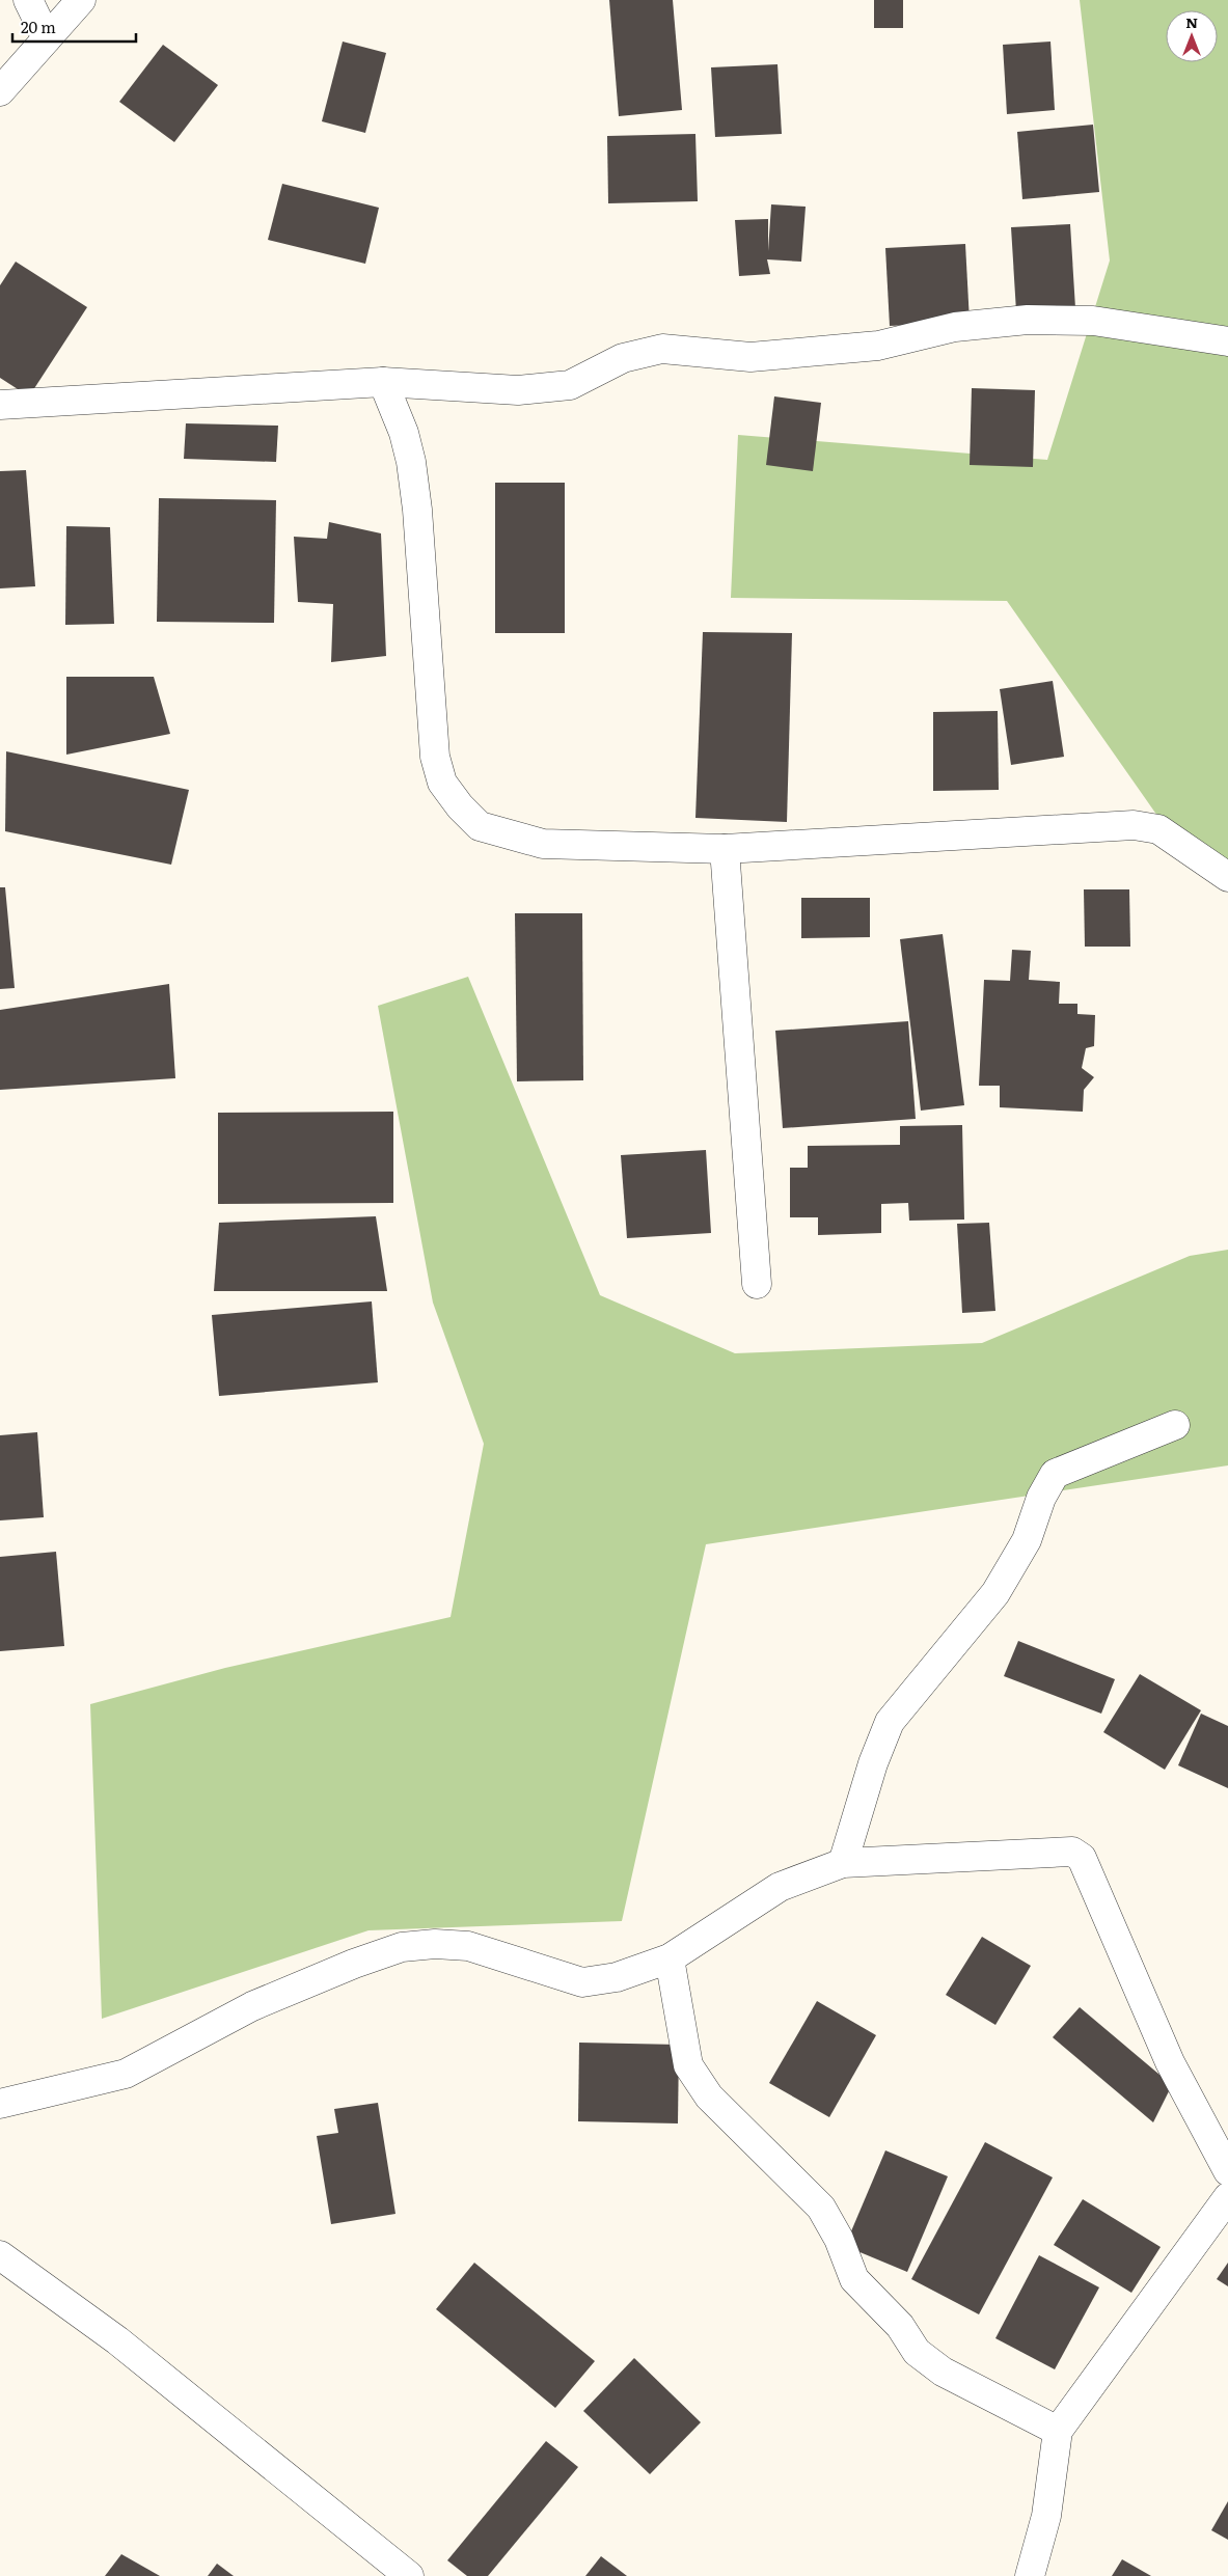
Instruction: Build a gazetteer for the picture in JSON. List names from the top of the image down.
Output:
{
  "scale_bar": "20 m",
  "north": "top"
}
